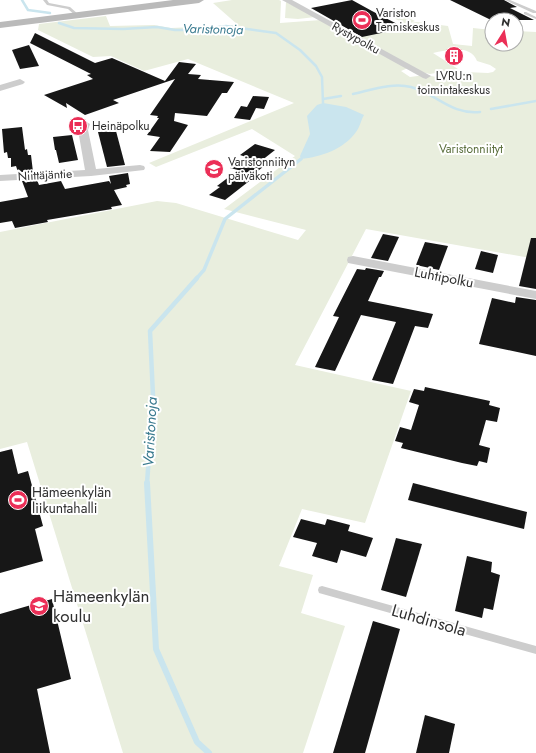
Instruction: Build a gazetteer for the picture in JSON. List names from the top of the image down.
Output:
{
  "streets": {
    "street": ["Rystypolku", "Niittäjäntie", "Luhtipolku"],
    "lane": ["Luhdinsola"]
  },
  "water": ["Varistonoja"],
  "parks": ["Varistonniityt"],
  "places": {
    "sports": ["Variston Tenniskeskus", "Hämeenkylän liikuntahalli"],
    "building": ["LVRU:n toimintakeskus"],
    "bus stop": ["Heinäpolku"],
    "school or university": ["Varistonniityn päiväkoti", "Hämeenkylän koulu"]
  },
  "north": "top"
}
